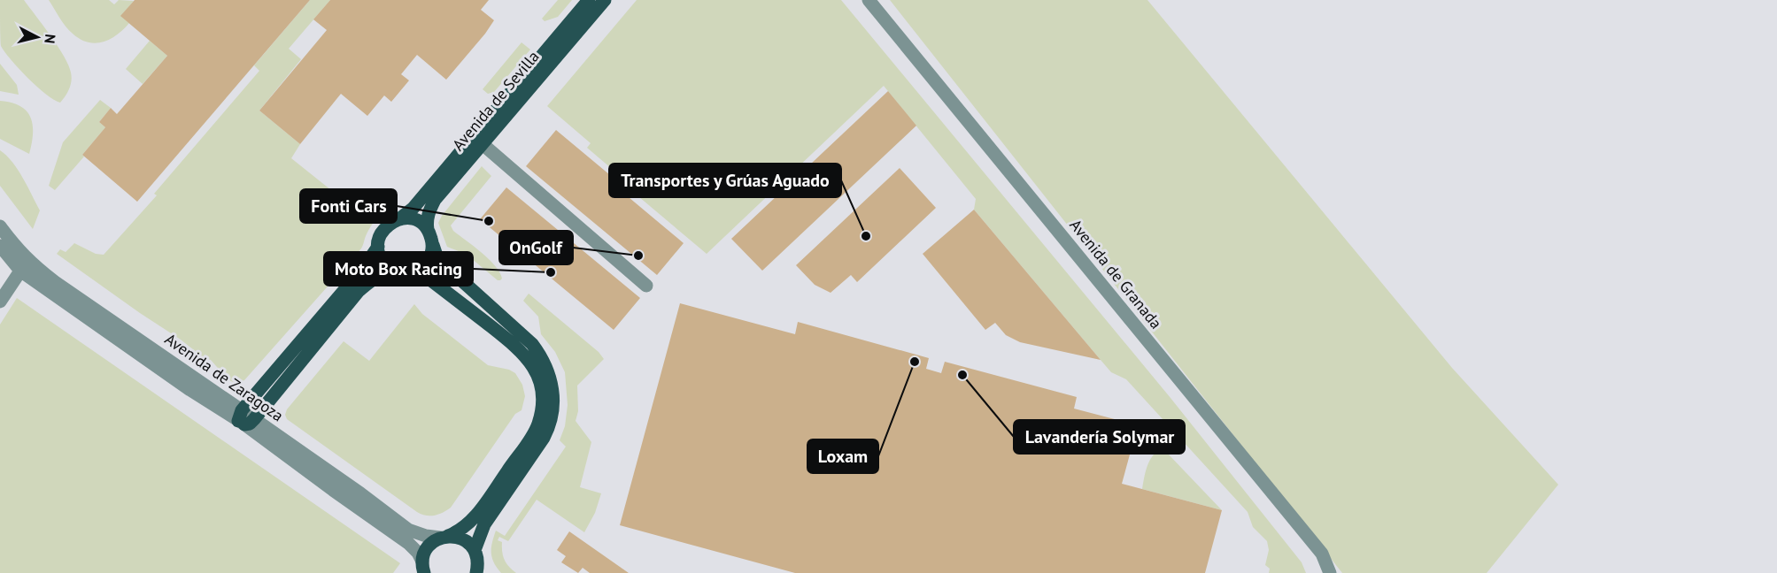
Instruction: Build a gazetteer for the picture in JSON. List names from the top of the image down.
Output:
{
  "streets": {
    "main road": ["Avenida de Sevilla"],
    "street": ["Avenida de Granada", "Avenida de Zaragoza"]
  },
  "places": [
    "Fonti Cars",
    "Transportes y Grúas Aguado",
    "OnGolf",
    "Moto Box Racing",
    "Loxam",
    "Lavandería Solymar"
  ],
  "north": "right"
}
